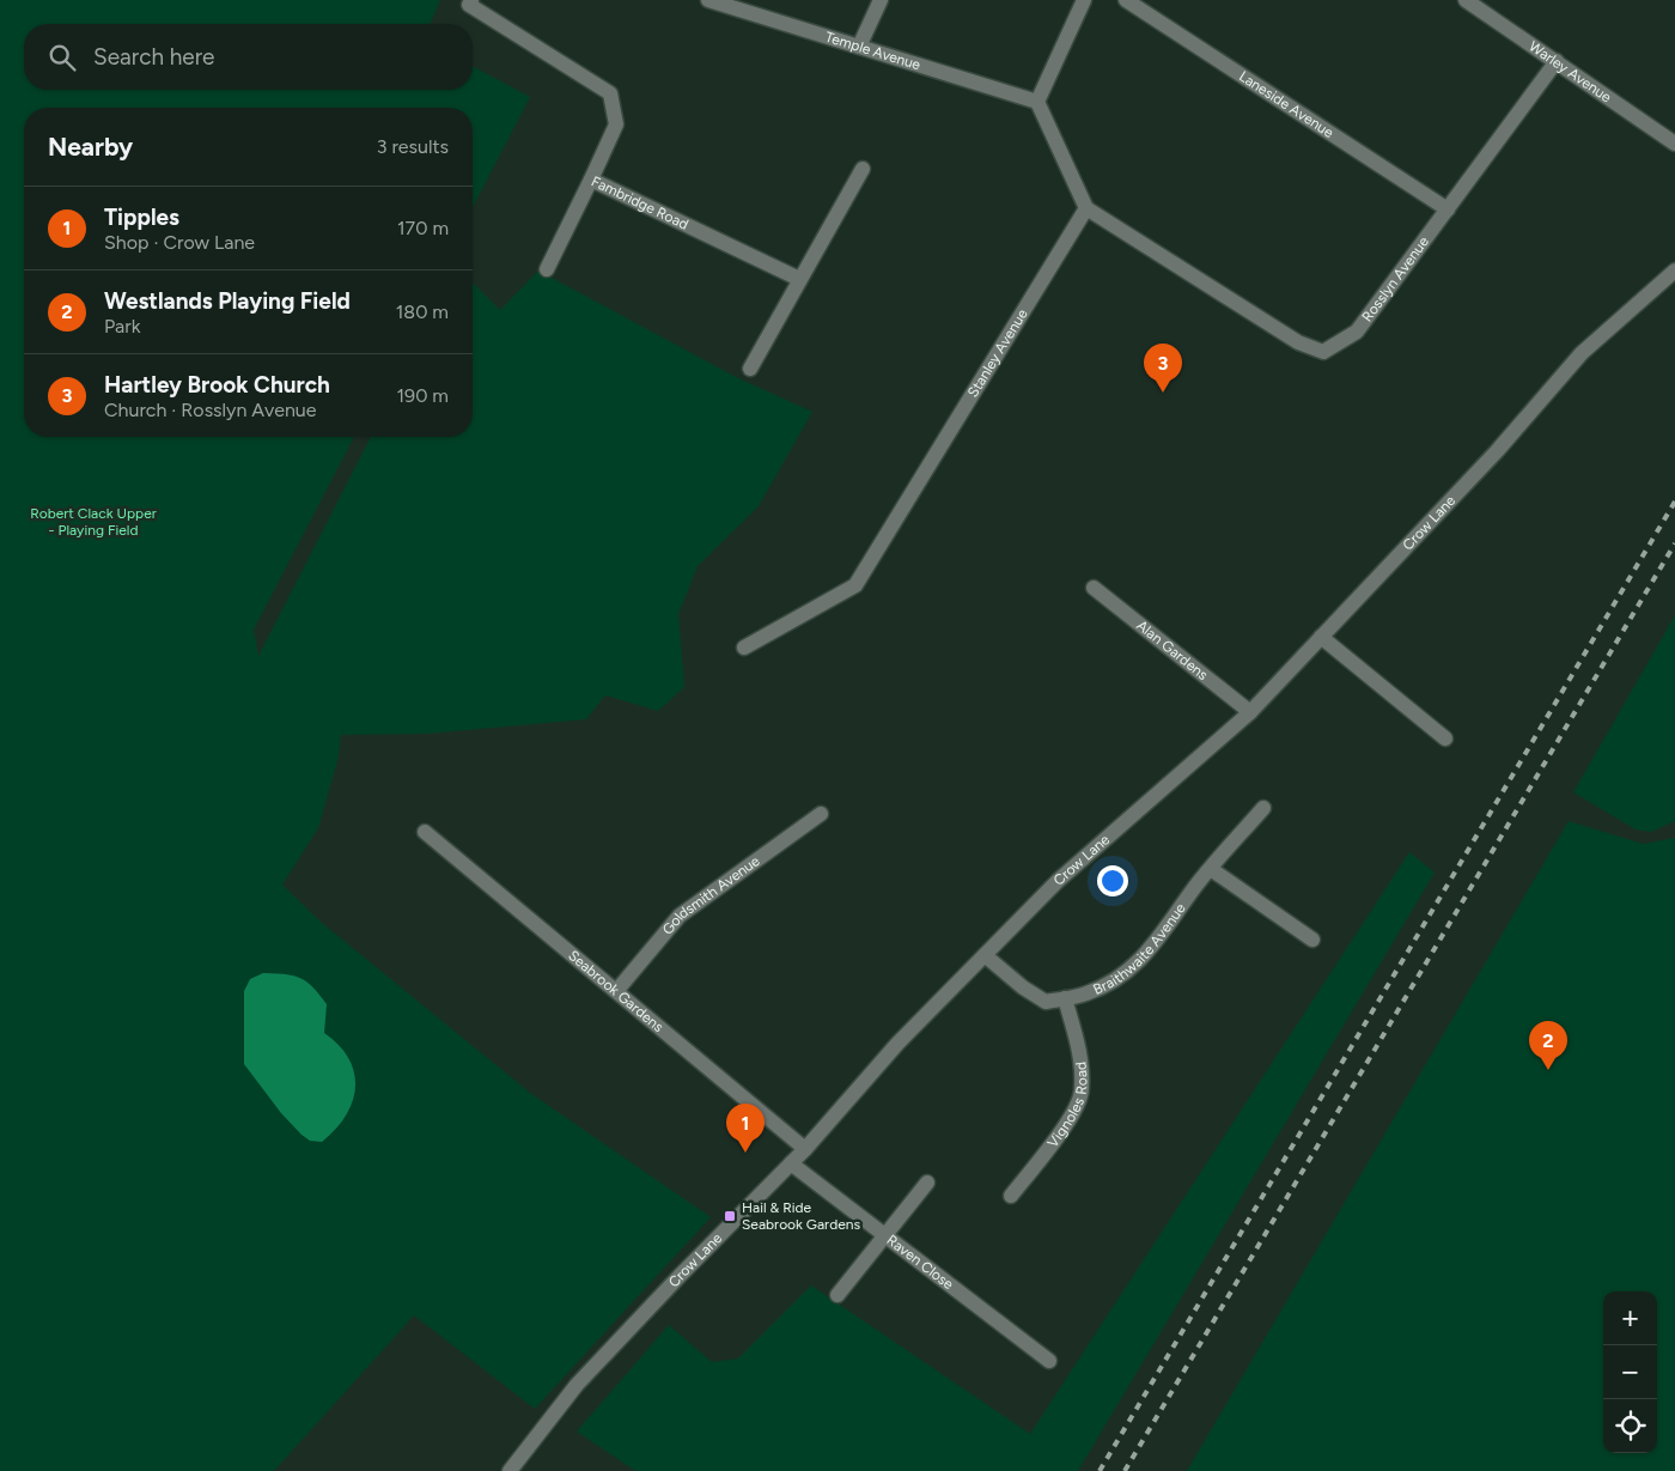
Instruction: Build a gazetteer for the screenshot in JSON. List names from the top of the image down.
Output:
{
  "streets": {
    "street": [
      "Temple Avenue",
      "Warley Avenue",
      "Laneside Avenue",
      "Fambridge Road",
      "Rosslyn Avenue",
      "Stanley Avenue",
      "Crow Lane",
      "Alan Gardens",
      "Goldsmith Avenue",
      "Braithwaite Avenue",
      "Seabrook Gardens",
      "Vignoles Road",
      "Raven Close"
    ]
  },
  "crossings": [
    ["Warley Avenue", "Rosslyn Avenue"],
    ["Laneside Avenue", "Rosslyn Avenue"],
    ["Rosslyn Avenue", "Stanley Avenue"],
    ["Crow Lane", "Alan Gardens"],
    ["Crow Lane", "Braithwaite Avenue"],
    ["Crow Lane", "Seabrook Gardens"],
    ["Crow Lane", "Raven Close"],
    ["Goldsmith Avenue", "Seabrook Gardens"],
    ["Braithwaite Avenue", "Vignoles Road"]
  ],
  "parks": ["Robert Clack Upper - Playing Field"],
  "places": {
    "transit": ["Hail & Ride Seabrook Gardens"]
  },
  "page": {
    "search": "Search here",
    "heading": ["Nearby", "3 results"],
    "list": [
      {
        "mark": "1",
        "name": "Tipples",
        "note": "Shop · Crow Lane",
        "value": "170 m"
      },
      {
        "mark": "2",
        "name": "Westlands Playing Field",
        "note": "Park",
        "value": "180 m"
      },
      {
        "mark": "3",
        "name": "Hartley Brook Church",
        "note": "Church · Rosslyn Avenue",
        "value": "190 m"
      }
    ],
    "pins": ["3", "2", "1"],
    "map_buttons": ["+", "−"]
  }
}
